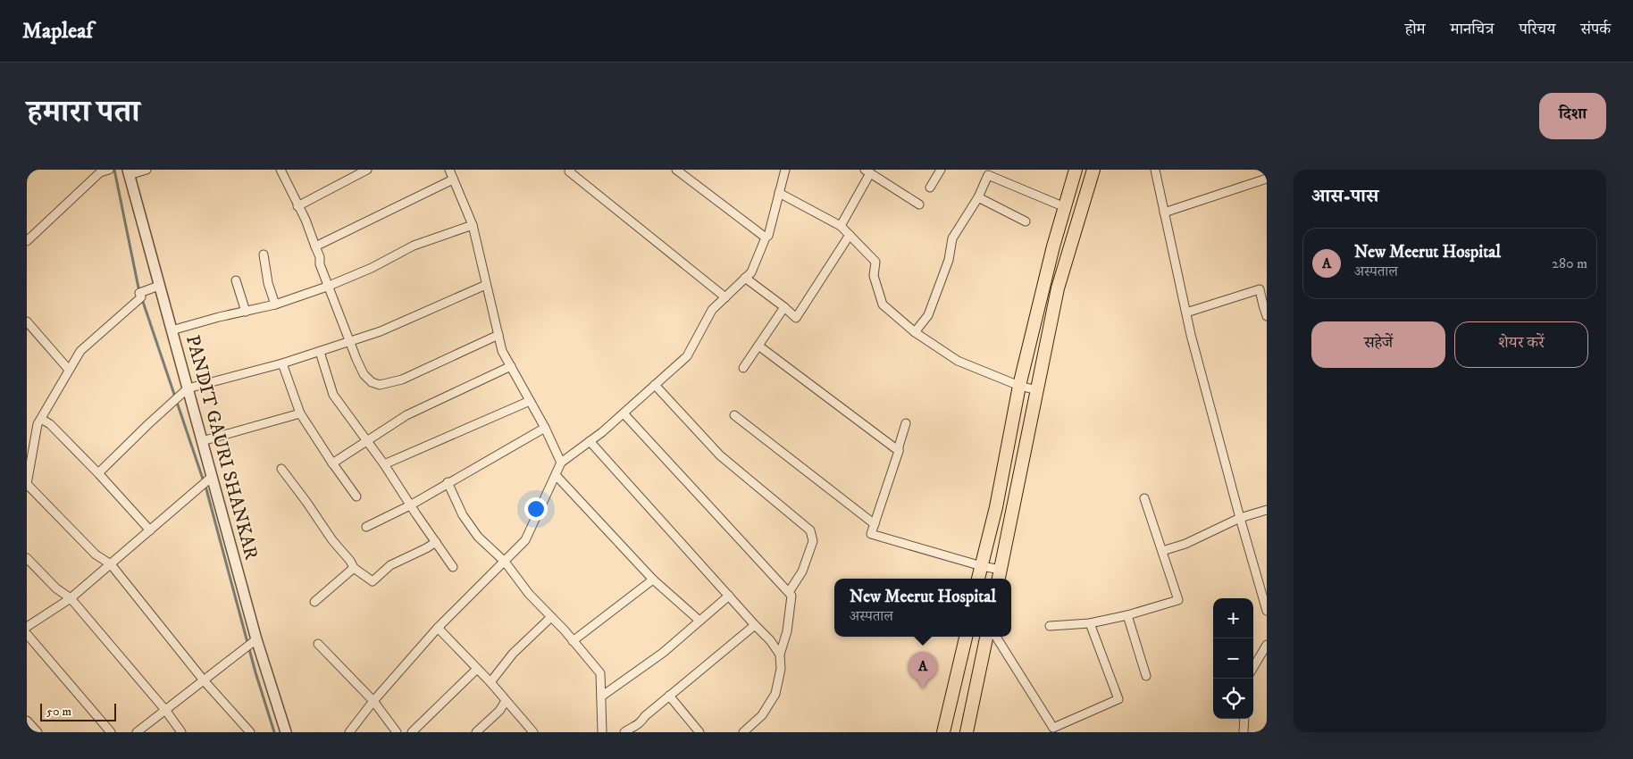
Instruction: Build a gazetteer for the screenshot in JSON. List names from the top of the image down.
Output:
{
  "streets": {
    "street": ["PANDIT GAURI SHANKAR"]
  },
  "scale_bar": "50 m",
  "page": {
    "header": "Mapleaf",
    "nav": [
      "होम",
      "मानचित्र",
      "परिचय",
      "संपर्क"
    ],
    "title": "हमारा पता",
    "buttons": [
      "दिशा",
      ["सहेजें", "शेयर करें"]
    ],
    "heading": "आस-पास",
    "list": [
      {
        "mark": "A",
        "name": "New Meerut Hospital",
        "note": "अस्पताल",
        "value": "280 m"
      }
    ],
    "popup": ["New Meerut Hospital", "अस्पताल"],
    "map_buttons": ["+", "−"],
    "pins": "A",
    "scale": "50 m"
  }
}
